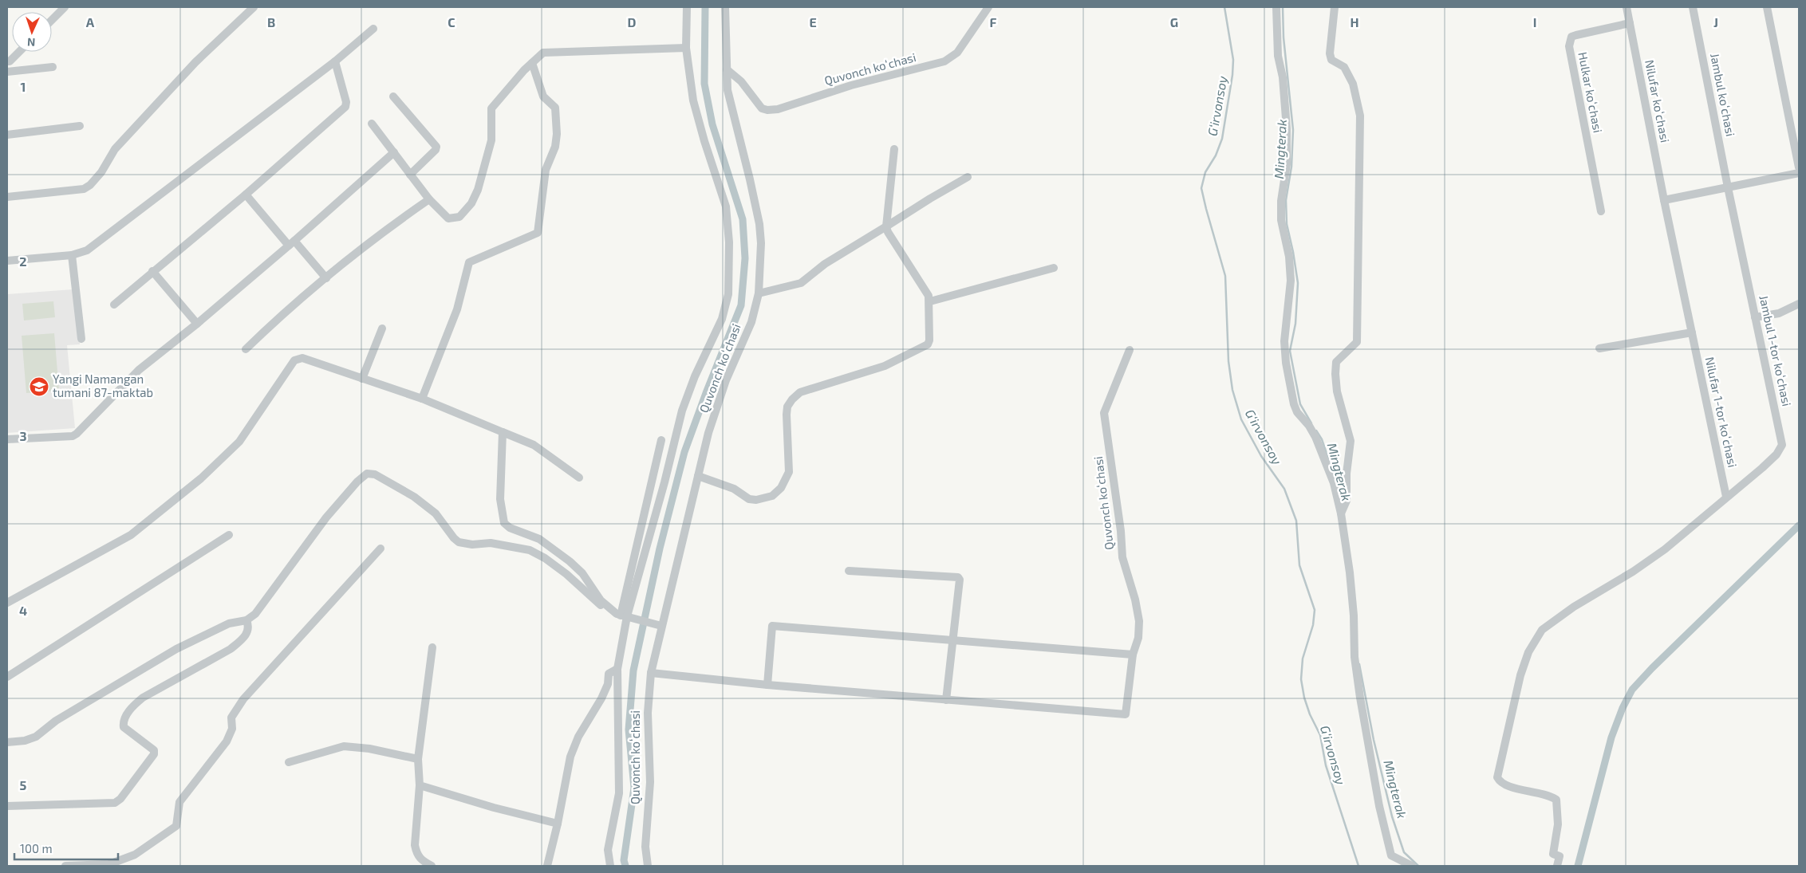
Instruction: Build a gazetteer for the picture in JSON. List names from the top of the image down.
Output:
{
  "streets": {
    "street": [
      "Quvonch koʻchasi",
      "Hulkar koʻchasi",
      "Jambul koʻchasi",
      "Nilufar koʻchasi",
      "Jambul 1-tor koʻchasi",
      "Nilufar 1-tor koʻchasi"
    ]
  },
  "crossings": [
    ["Hulkar koʻchasi", "Nilufar koʻchasi"],
    ["Jambul koʻchasi", "Jambul 1-tor koʻchasi"],
    ["Nilufar koʻchasi", "Nilufar 1-tor koʻchasi"],
    ["Jambul 1-tor koʻchasi", "Nilufar 1-tor koʻchasi"]
  ],
  "water": ["G‘irvonsoy", "Mingterak"],
  "places": {
    "school or university": ["Yangi Namangan tumani 87-maktab"]
  },
  "scale_bar": "100 m",
  "north": "bottom",
  "grid": {
    "columns": [
      "A",
      "B",
      "C",
      "D",
      "E",
      "F",
      "G",
      "H",
      "I",
      "J"
    ],
    "rows": [
      "1",
      "2",
      "3",
      "4",
      "5"
    ]
  }
}
